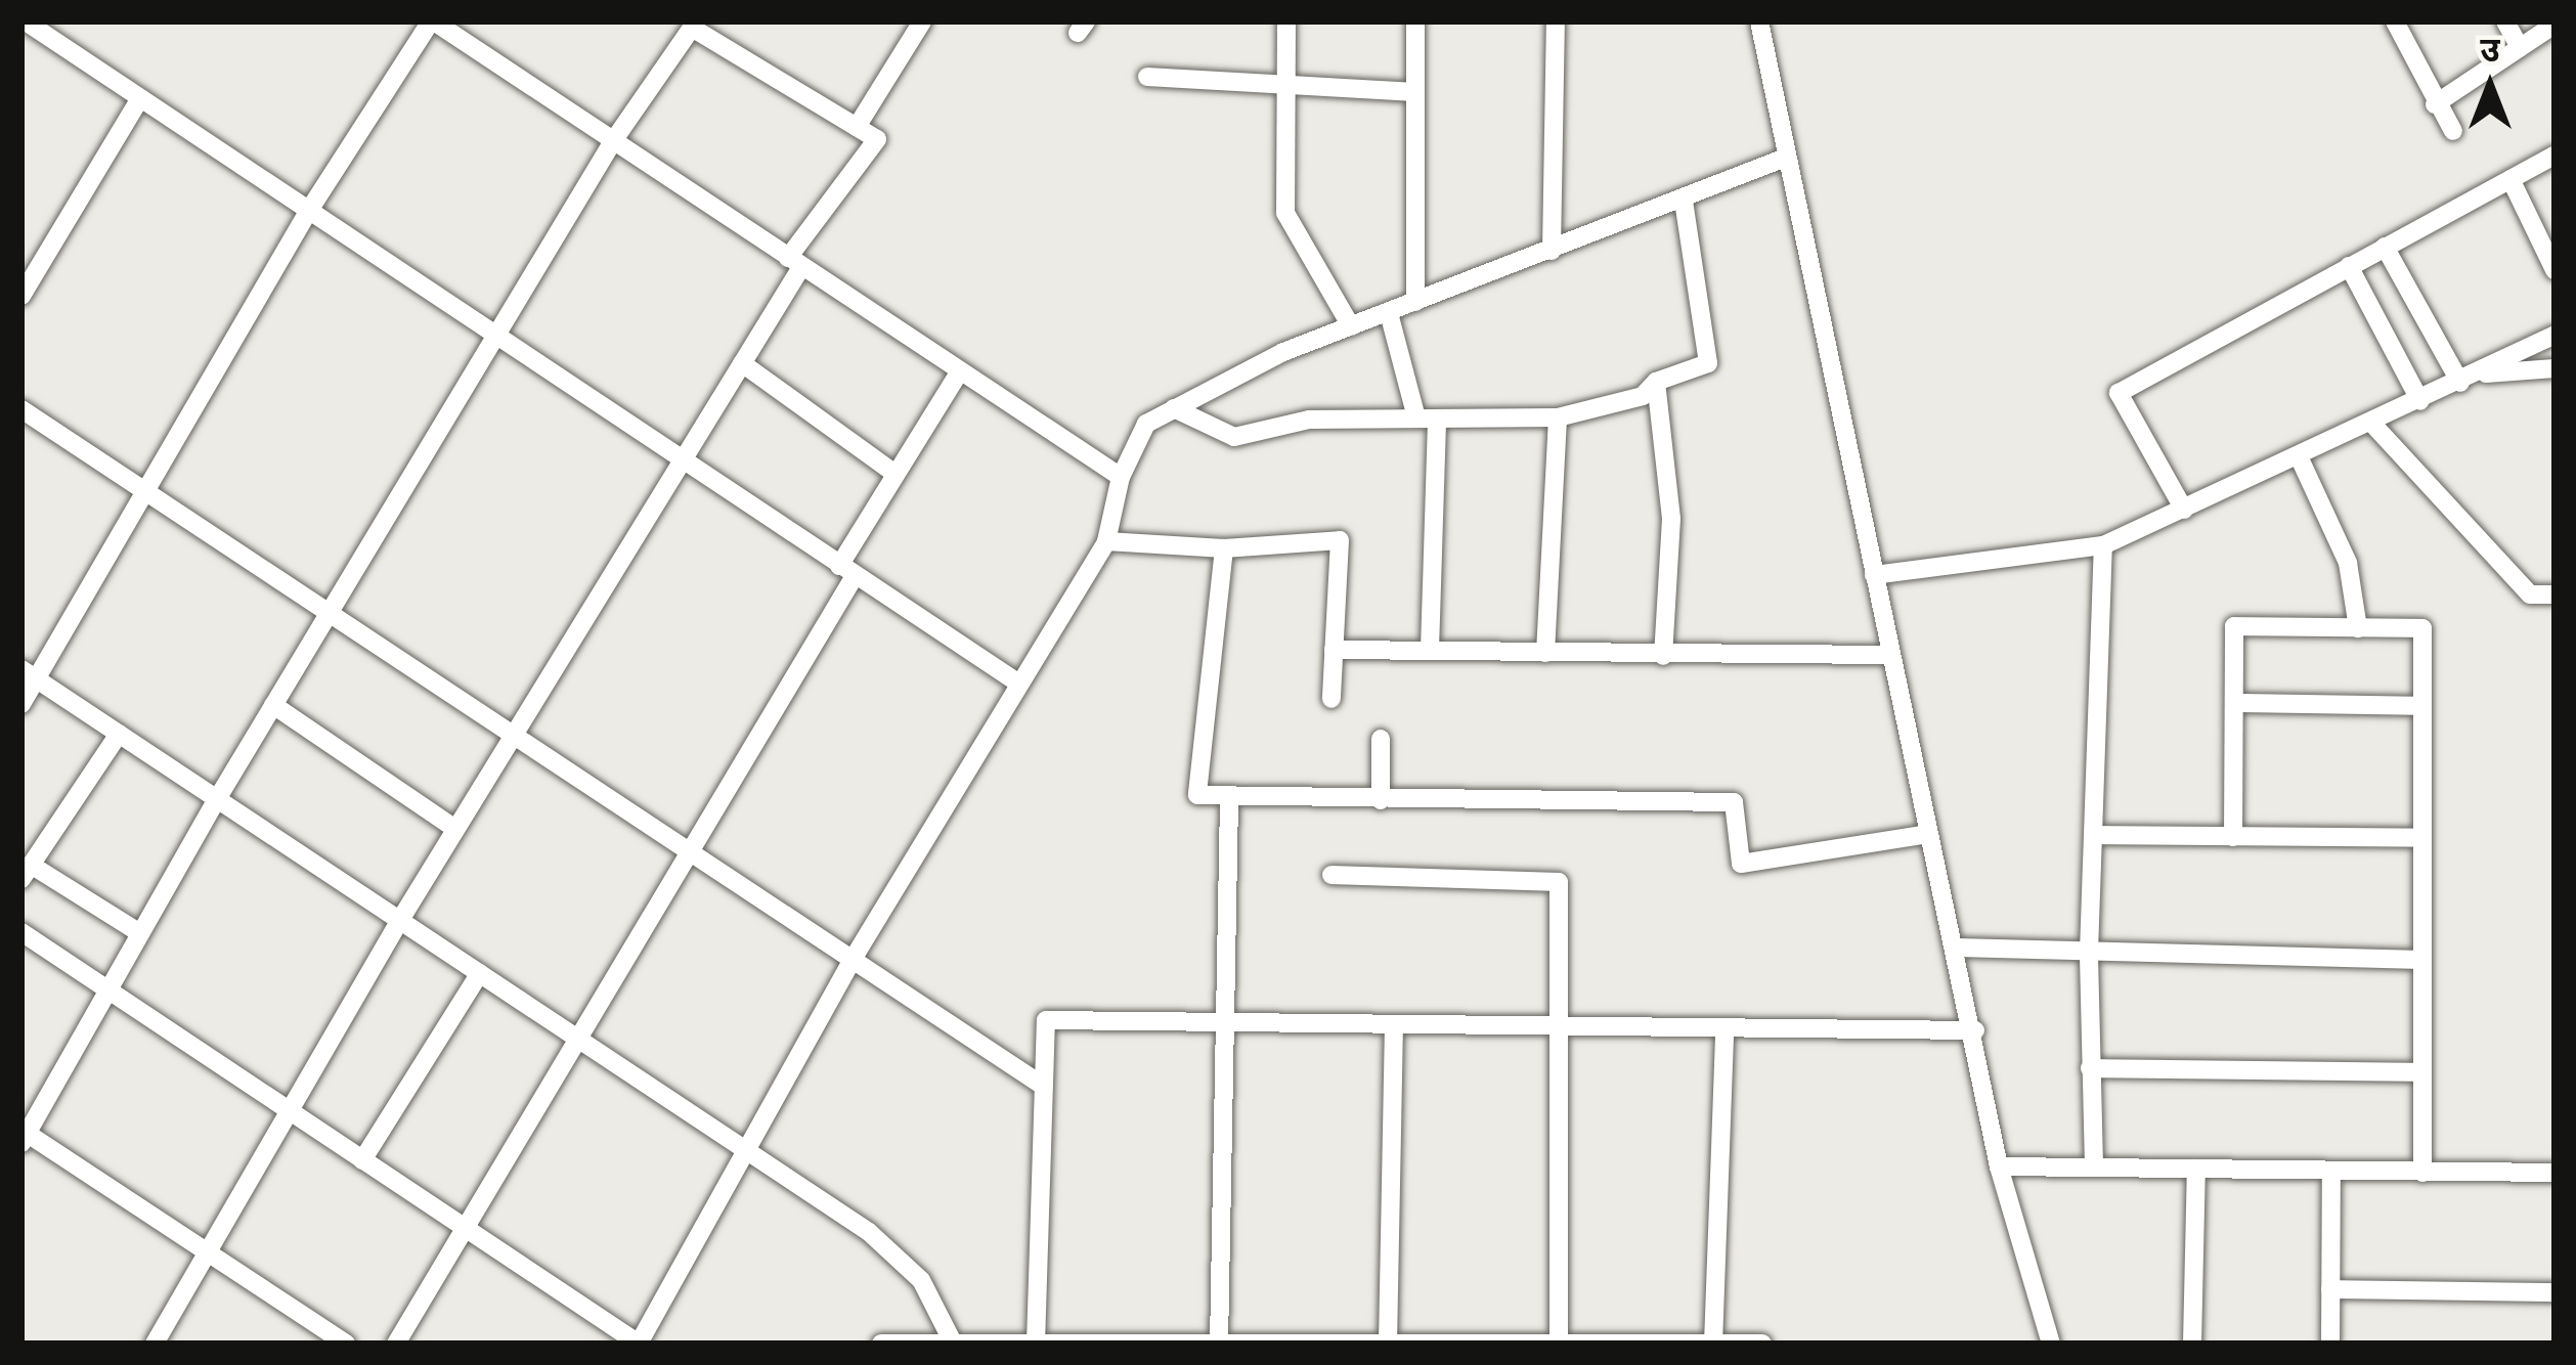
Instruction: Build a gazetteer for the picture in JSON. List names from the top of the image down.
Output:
{
  "north": "top"
}
